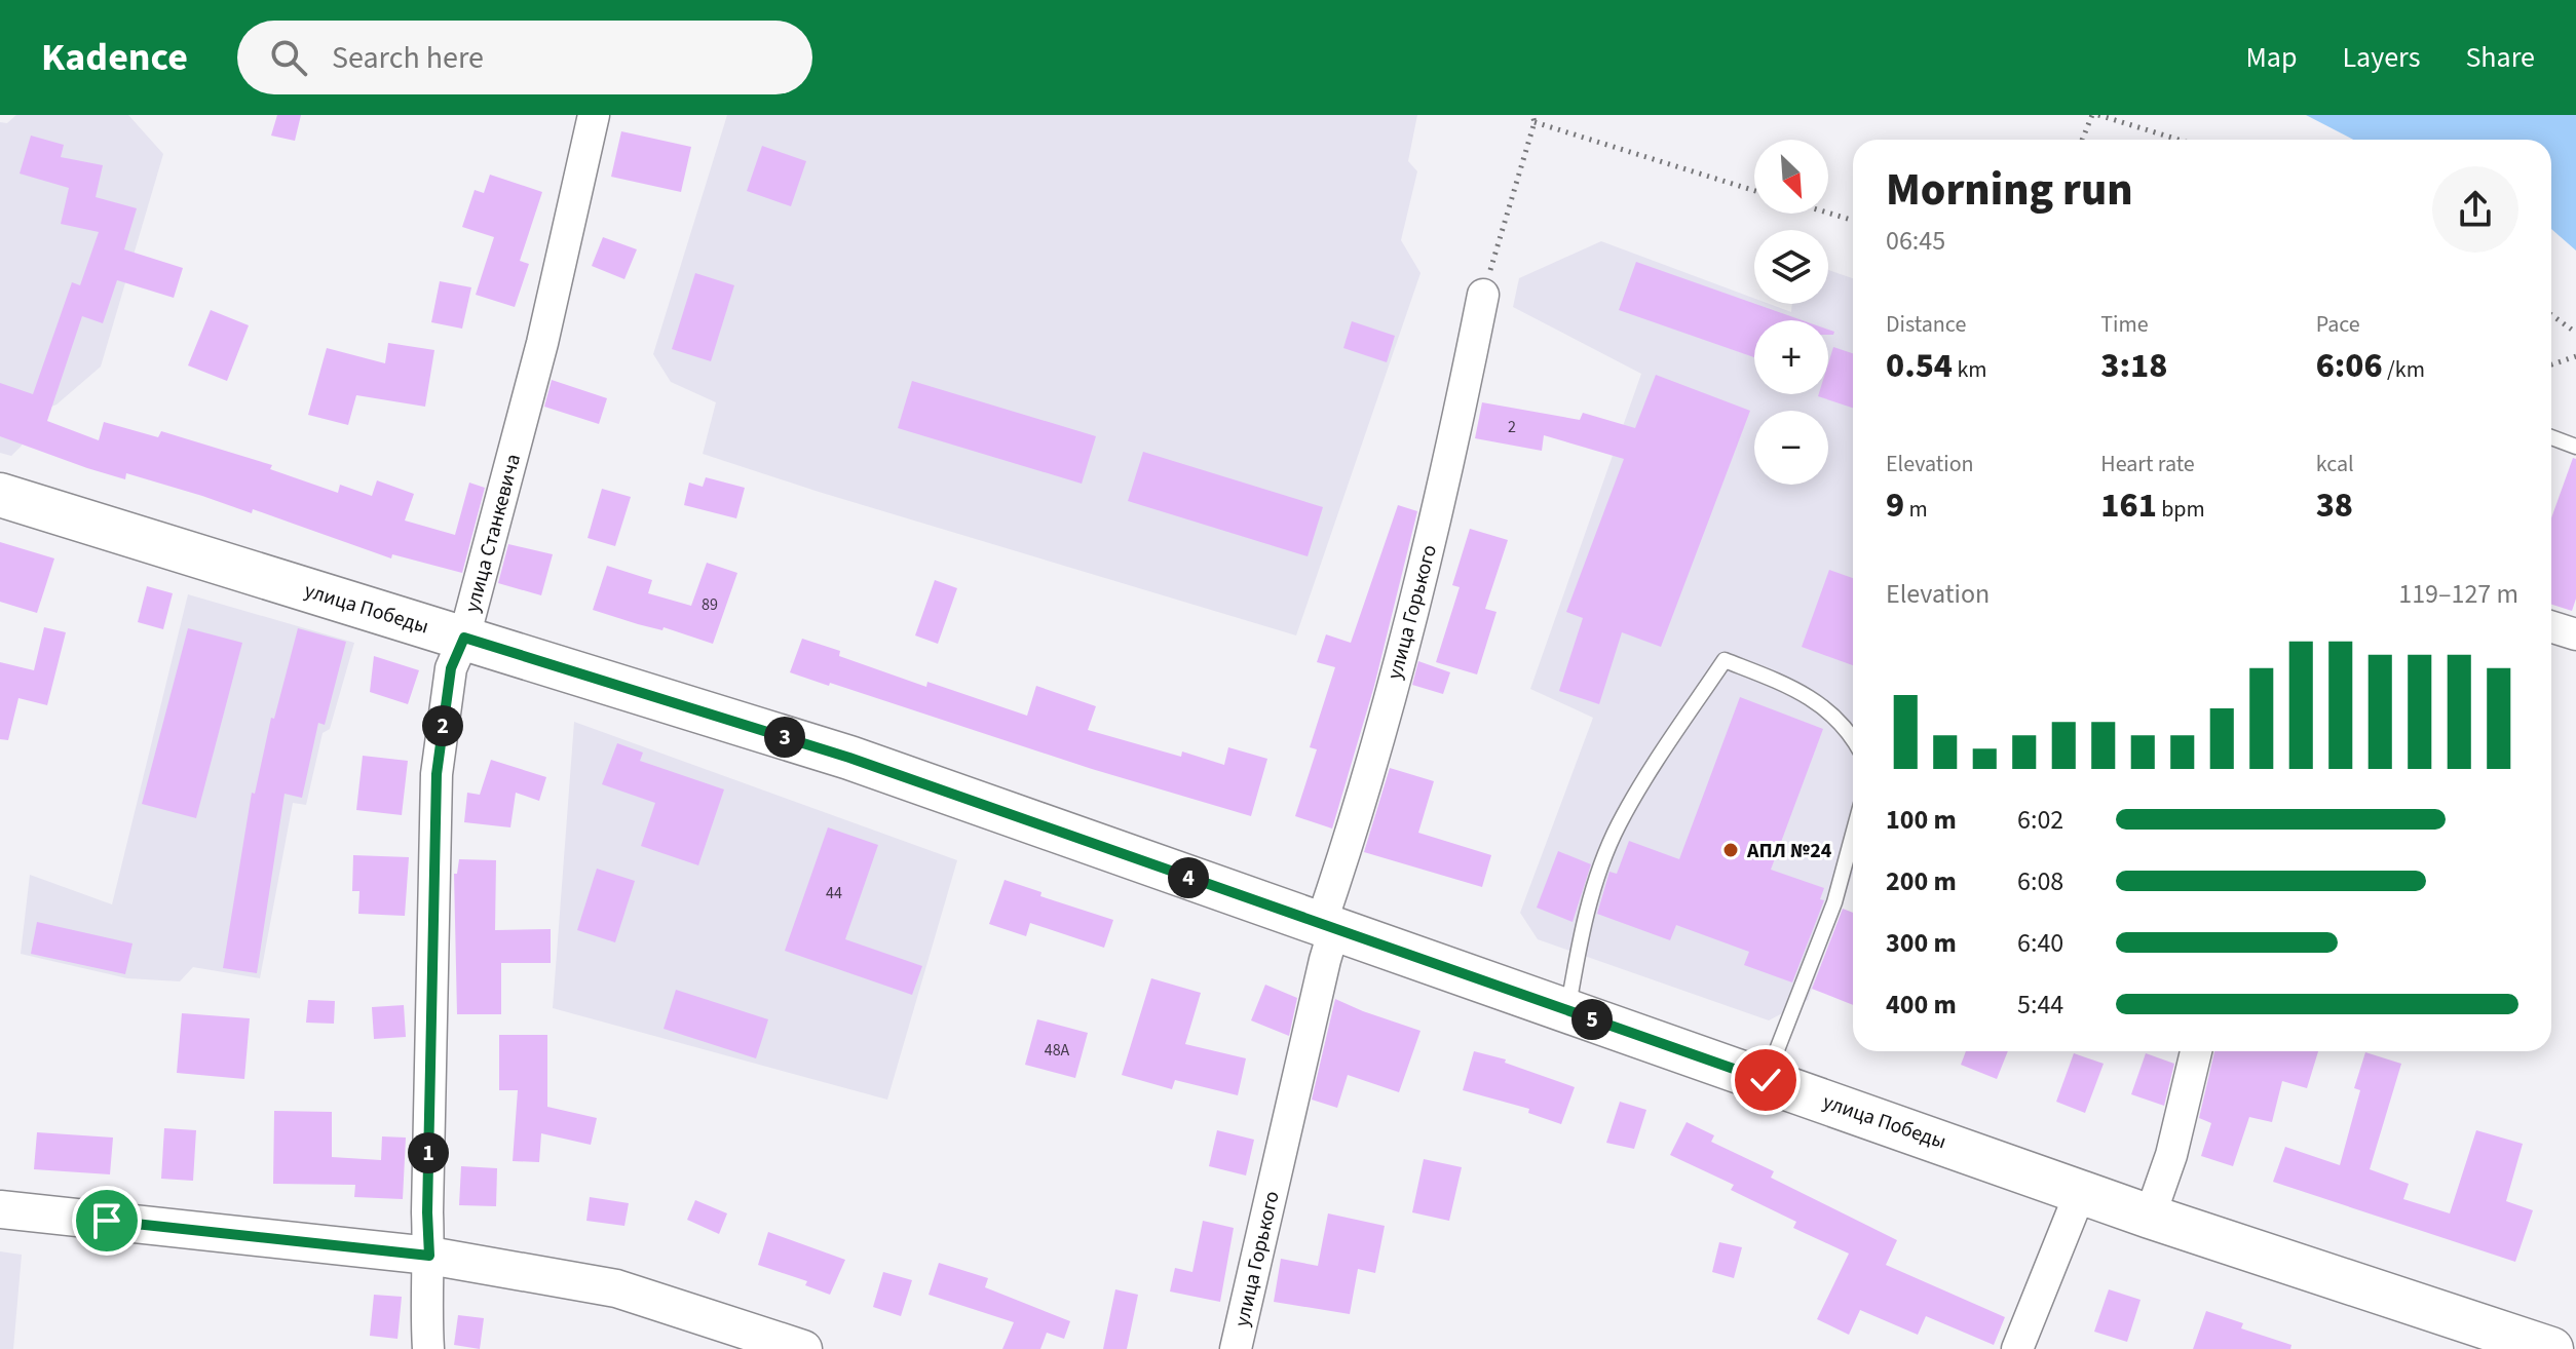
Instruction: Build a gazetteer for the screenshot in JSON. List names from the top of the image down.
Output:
{
  "streets": {
    "main road": ["улица Победы"],
    "street": ["улица Станкевича", "улица Горького"]
  },
  "crossings": [
    ["улица Станкевича", "улица Победы"],
    ["улица Победы", "улица Горького"]
  ],
  "places": ["АПЛ №24"],
  "house_numbers": [
    "2",
    "89",
    "44",
    "48А"
  ],
  "north": "bottom right",
  "page": {
    "header": "Kadence",
    "search": "Search here",
    "nav": ["Map", "Layers", "Share"],
    "map_buttons": ["+", "−"],
    "heading": ["Morning run", "06:45"],
    "stats": [
      ["Distance", "0.54 km"],
      ["Time", "3:18"],
      ["Pace", "6:06 /km"],
      ["Elevation", "9 m"],
      ["Heart rate", "161 bpm"],
      ["kcal", "38"]
    ],
    "chart": ["Elevation", "119–127 m"],
    "pins": [
      "2",
      "3",
      "4",
      "5",
      "1"
    ],
    "list": [
      {
        "name": "100 m",
        "note": "6:02"
      },
      {
        "name": "200 m",
        "note": "6:08"
      },
      {
        "name": "300 m",
        "note": "6:40"
      },
      {
        "name": "400 m",
        "note": "5:44"
      }
    ]
  }
}
